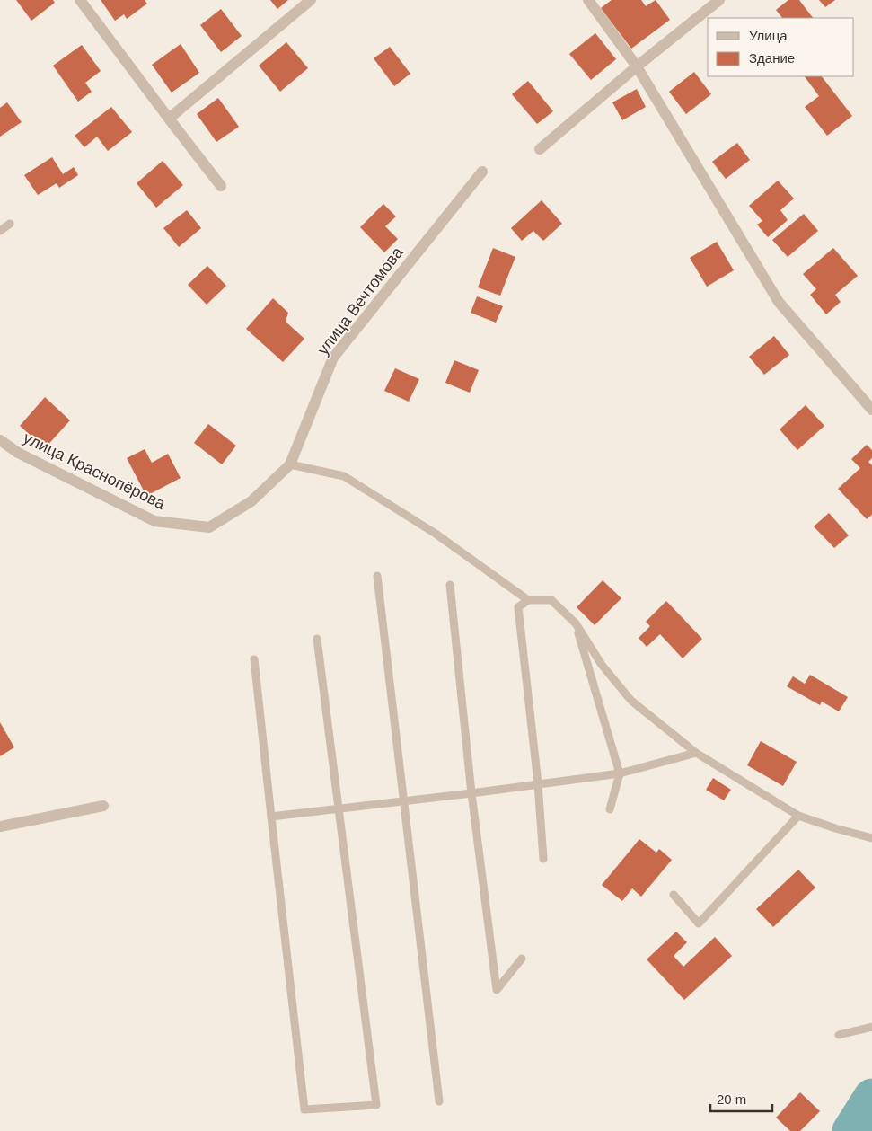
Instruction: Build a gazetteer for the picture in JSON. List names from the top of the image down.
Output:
{
  "streets": {
    "street": ["улица Вечтомова", "улица Краснопёрова"]
  },
  "crossings": [
    ["улица Вечтомова", "улица Краснопёрова"]
  ],
  "legend": ["Улица", "Здание"],
  "scale_bar": "20 m"
}
